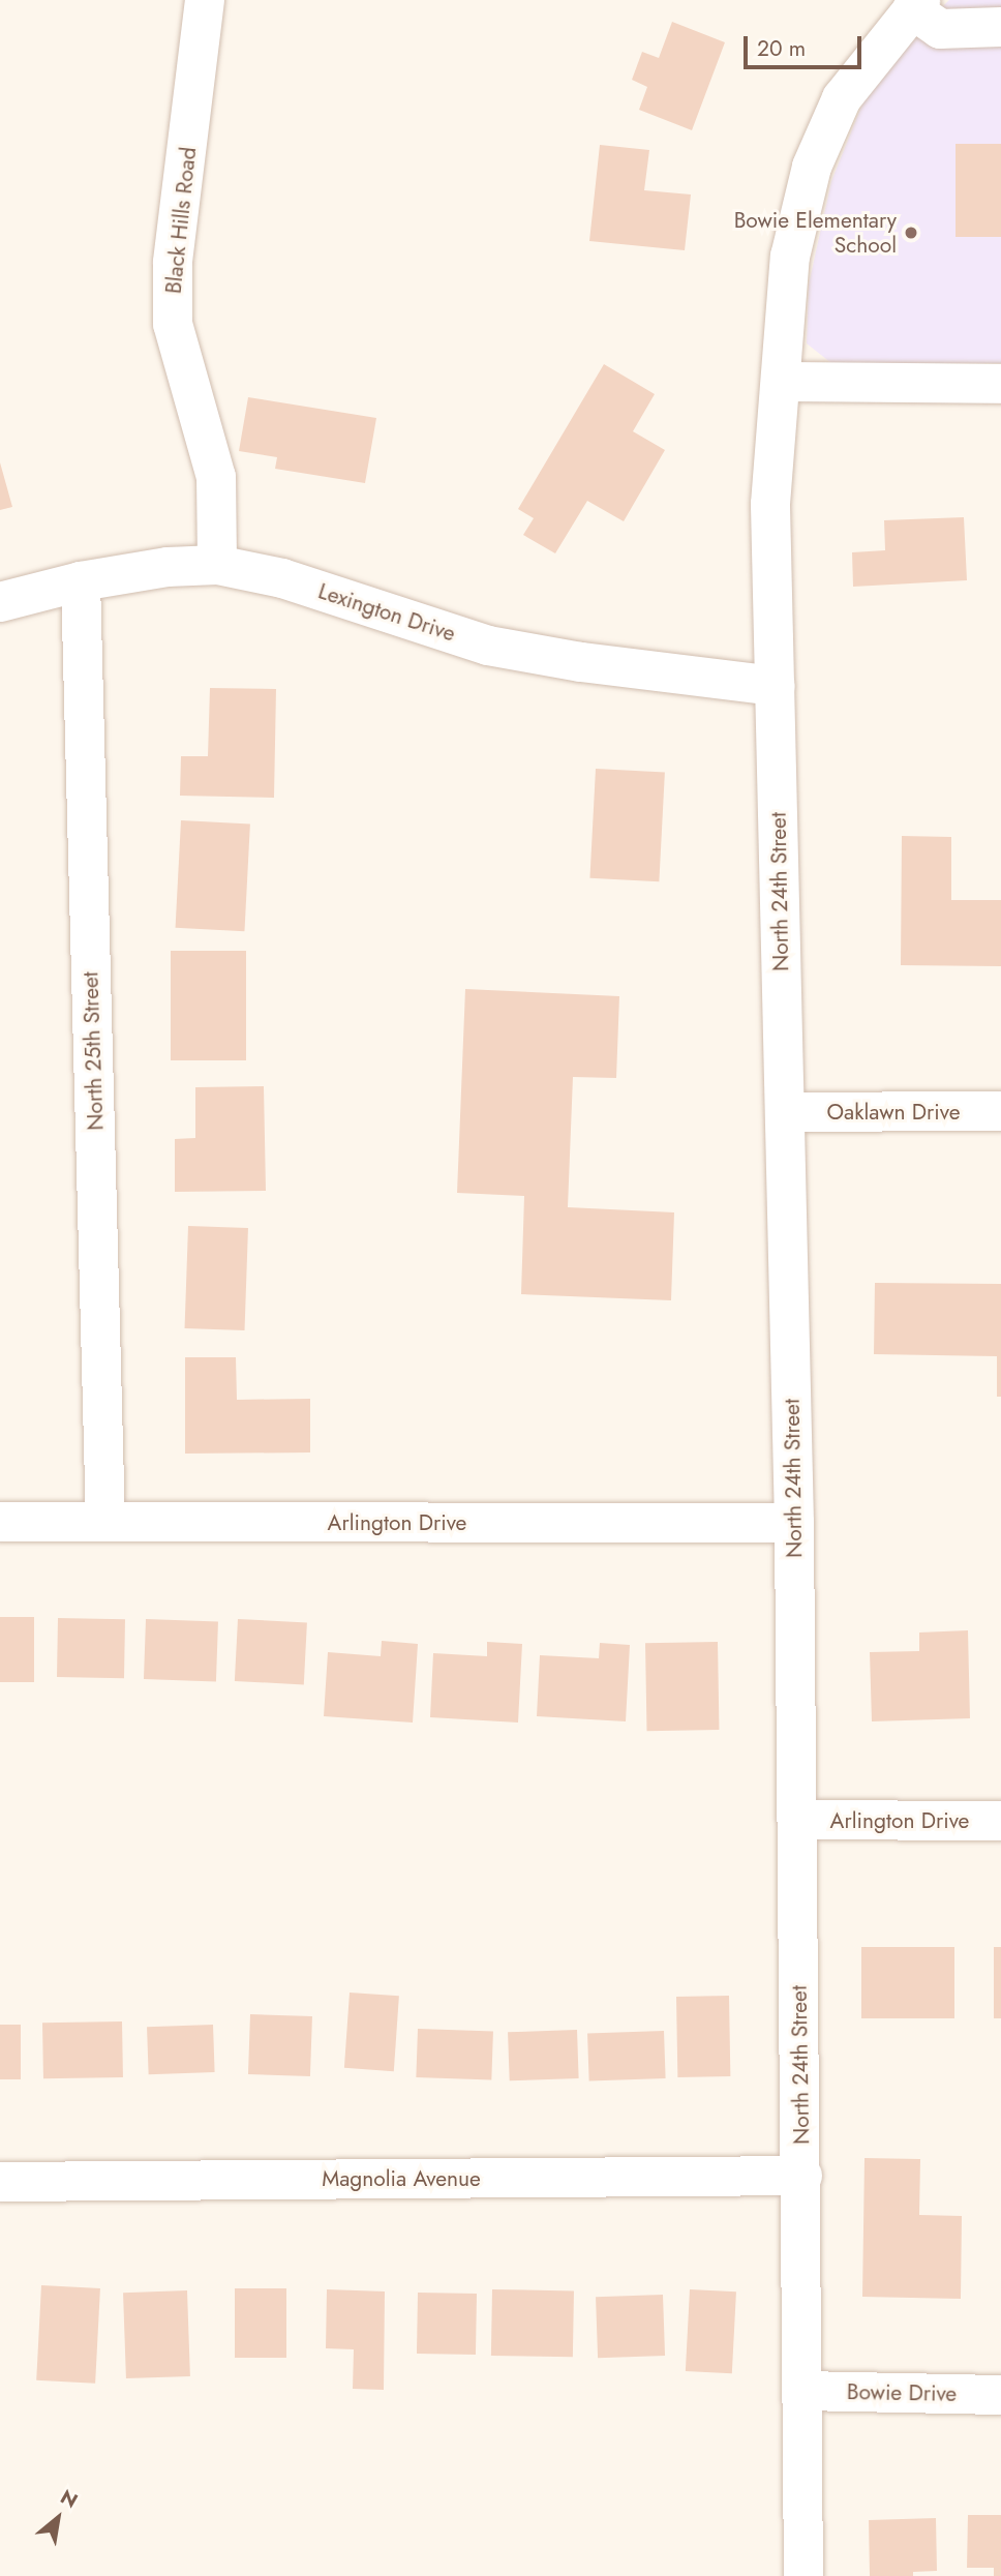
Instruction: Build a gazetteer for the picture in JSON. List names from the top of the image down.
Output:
{
  "streets": {
    "street": [
      "Black Hills Road",
      "Lexington Drive",
      "North 24th Street",
      "North 25th Street",
      "Oaklawn Drive",
      "Arlington Drive",
      "Magnolia Avenue",
      "Bowie Drive"
    ]
  },
  "crossings": [
    ["Black Hills Road", "Lexington Drive"],
    ["Lexington Drive", "North 24th Street"],
    ["Lexington Drive", "North 25th Street"],
    ["North 24th Street", "Oaklawn Drive"],
    ["North 24th Street", "Arlington Drive"],
    ["North 24th Street", "Magnolia Avenue"],
    ["North 24th Street", "Bowie Drive"],
    ["North 25th Street", "Arlington Drive"]
  ],
  "places": ["Bowie Elementary School"],
  "scale_bar": "20 m",
  "north": "top right"
}
